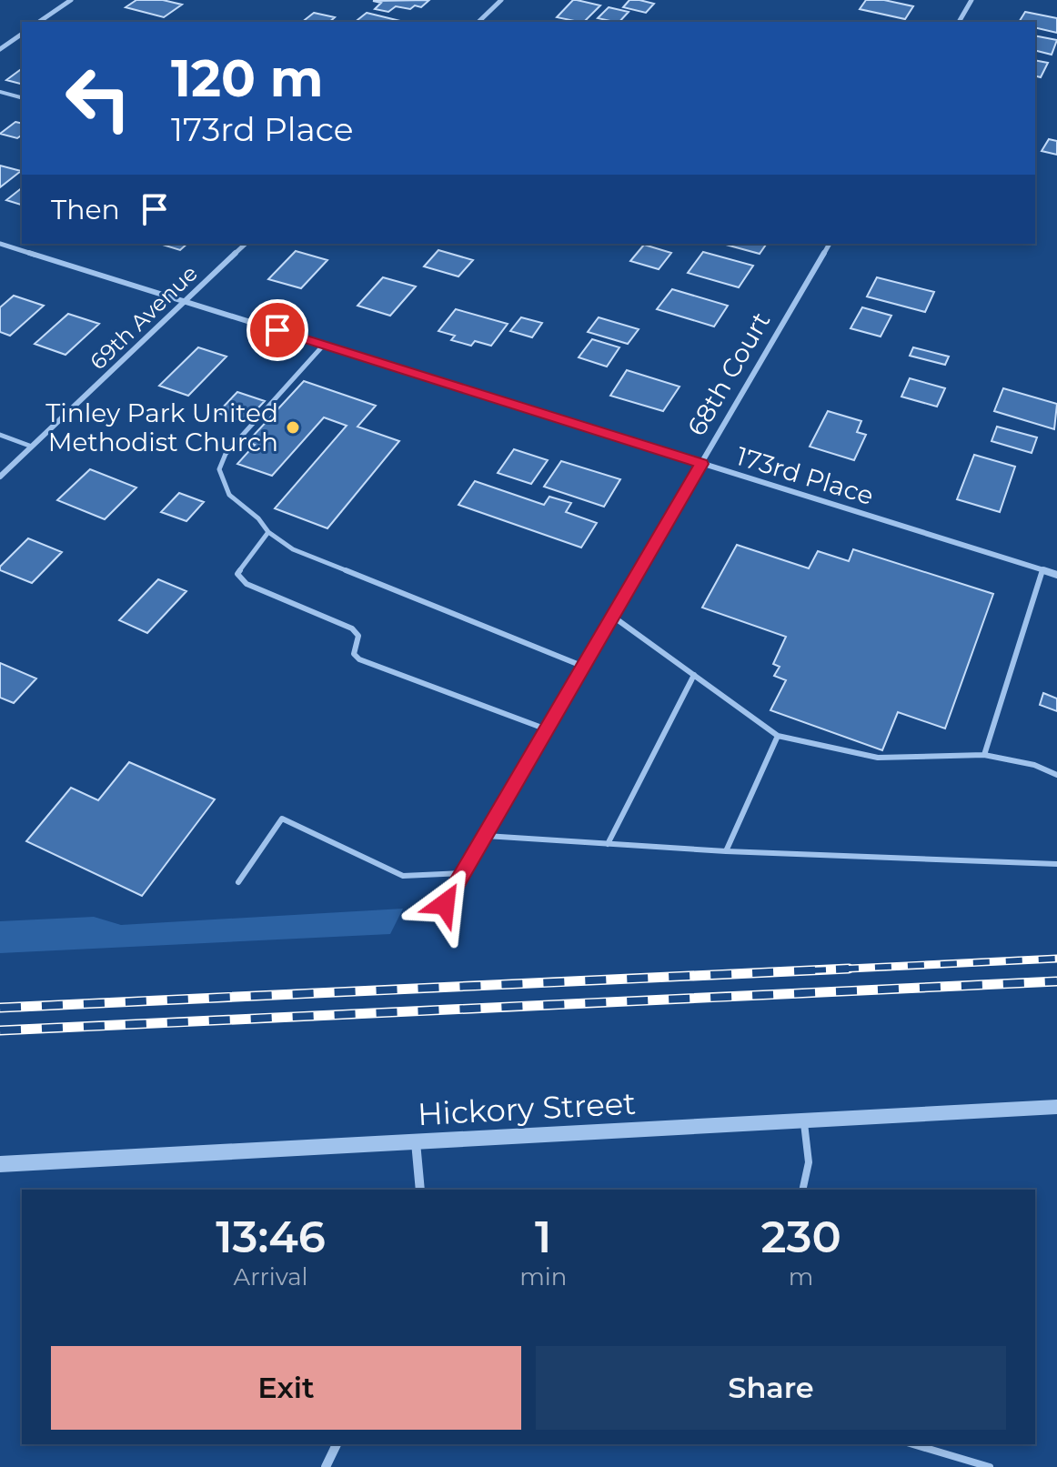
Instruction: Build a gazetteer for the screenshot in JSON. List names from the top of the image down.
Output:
{
  "streets": {
    "street": [
      "69th Avenue",
      "68th Court",
      "173rd Place",
      "Hickory Street"
    ]
  },
  "crossings": [
    ["69th Avenue", "173rd Place"],
    ["68th Court", "173rd Place"]
  ],
  "places": ["Tinley Park United Methodist Church"],
  "page": {
    "turn": ["120 m", "173rd Place"],
    "then": "Then",
    "eta": [
      "13:46",
      "Arrival",
      "1",
      "min",
      "230",
      "m"
    ],
    "buttons": ["Exit", "Share"]
  }
}
